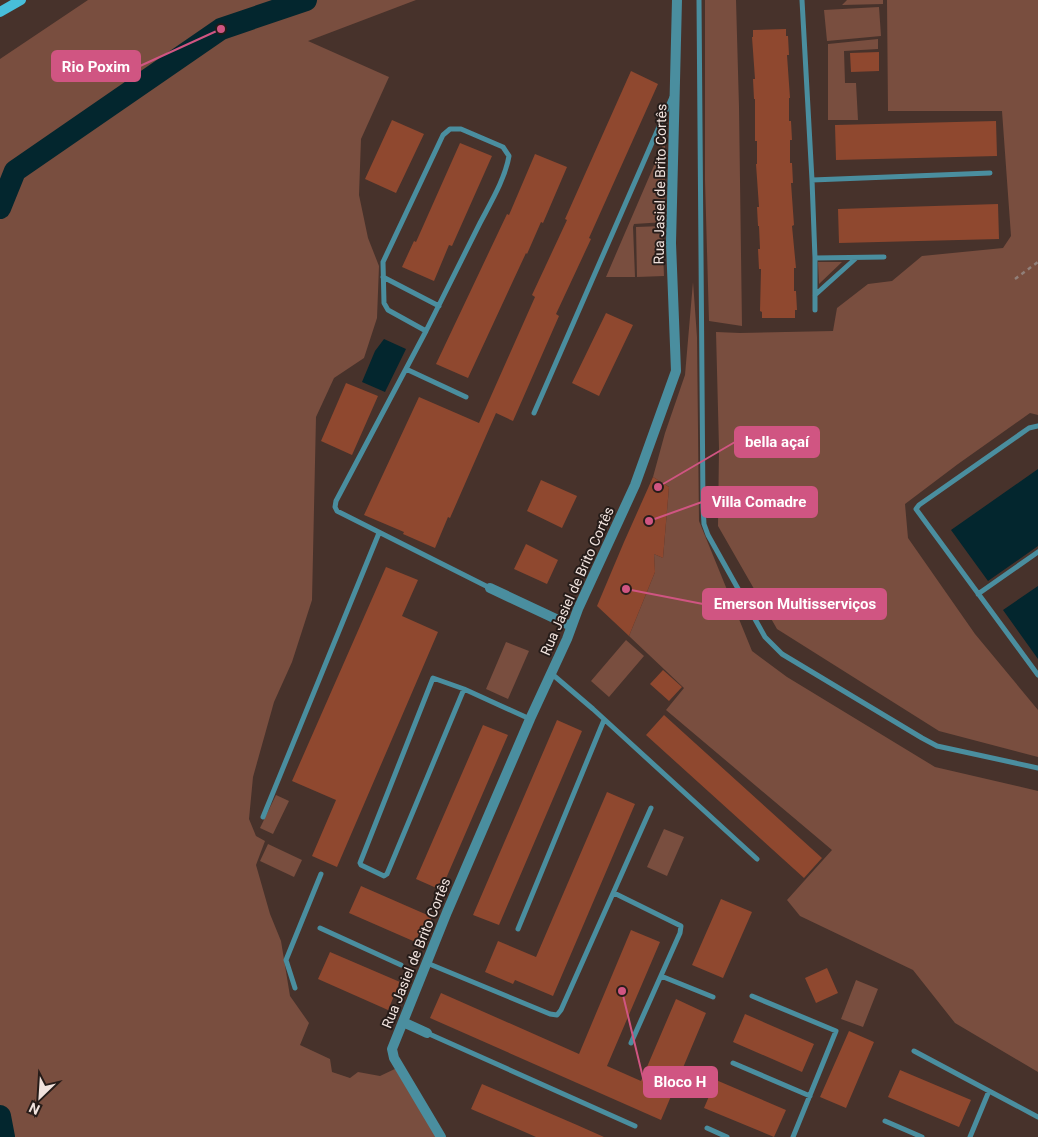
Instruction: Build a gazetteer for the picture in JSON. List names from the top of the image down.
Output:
{
  "streets": {
    "street": ["Rua Jasiel de Brito Cortês"]
  },
  "places": [
    "Rio Poxim",
    "bella açaí",
    "Villa Comadre",
    "Emerson Multisserviços",
    "Bloco H"
  ],
  "north": "bottom left"
}
